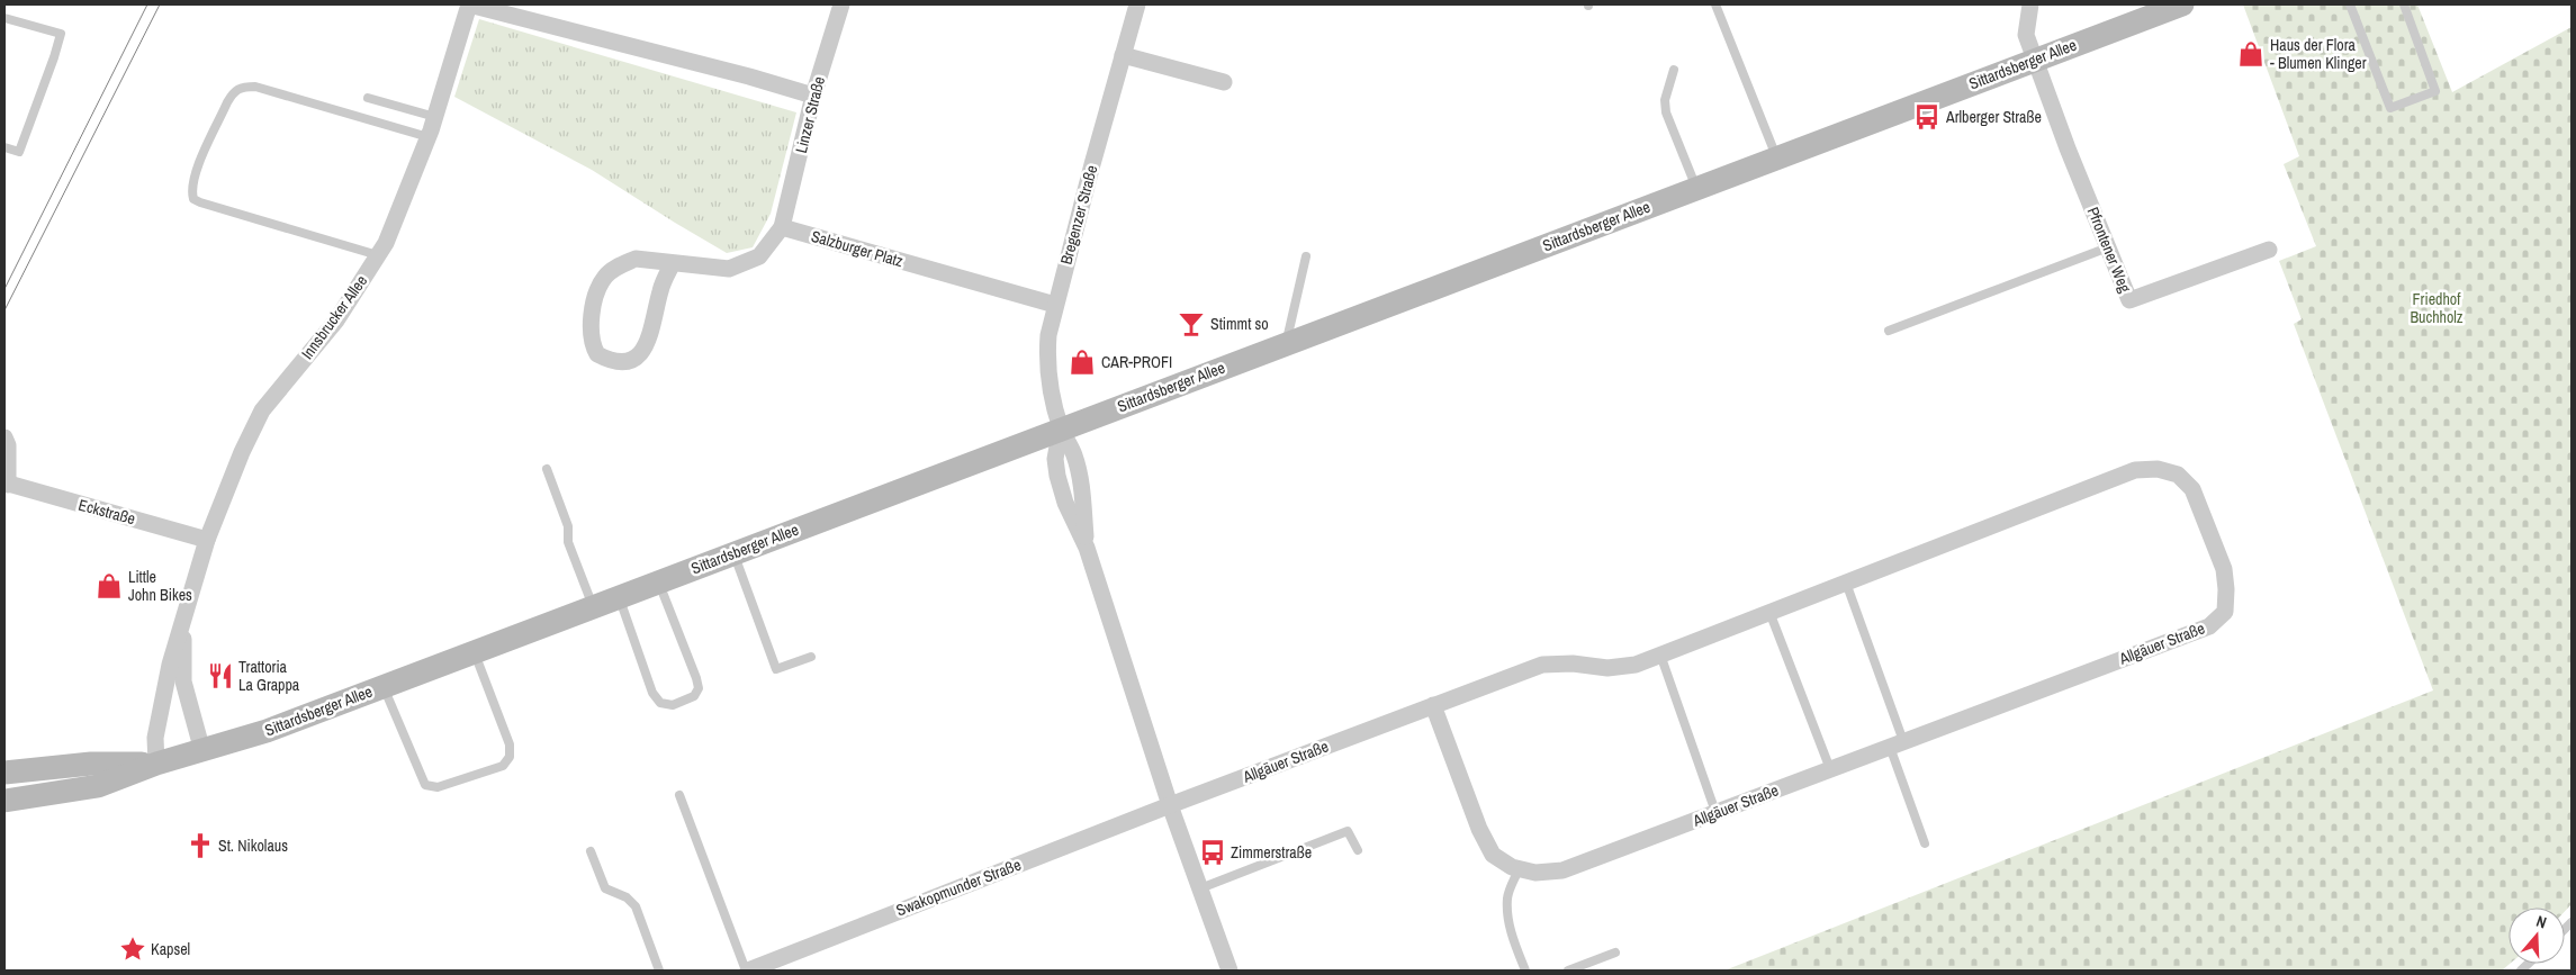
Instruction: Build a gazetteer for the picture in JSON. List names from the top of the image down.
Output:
{
  "streets": {
    "main road": ["Sittardsberger Allee"],
    "street": [
      "Linzer Straße",
      "Bregenzer Straße",
      "Salzburger Platz",
      "Pfrontener Weg",
      "Innsbrucker Allee",
      "Eckstraße",
      "Allgäuer Straße",
      "Swakopmunder Straße"
    ]
  },
  "crossings": [
    ["Sittardsberger Allee", "Bregenzer Straße"],
    ["Sittardsberger Allee", "Pfrontener Weg"],
    ["Sittardsberger Allee", "Innsbrucker Allee"],
    ["Linzer Straße", "Salzburger Platz"],
    ["Bregenzer Straße", "Salzburger Platz"],
    ["Innsbrucker Allee", "Eckstraße"],
    ["Allgäuer Straße", "Swakopmunder Straße"]
  ],
  "parks": ["Friedhof Buchholz"],
  "places": {
    "shop": ["Haus der Flora - Blumen Klinger", "CAR-PROFI", "Little John Bikes"],
    "bus stop": ["Arlberger Straße", "Zimmerstraße"],
    "bar": ["Stimmt so"],
    "restaurant": ["Trattoria La Grappa"],
    "church": ["St. Nikolaus"],
    "place": ["Kapsel"]
  },
  "north": "top"
}
